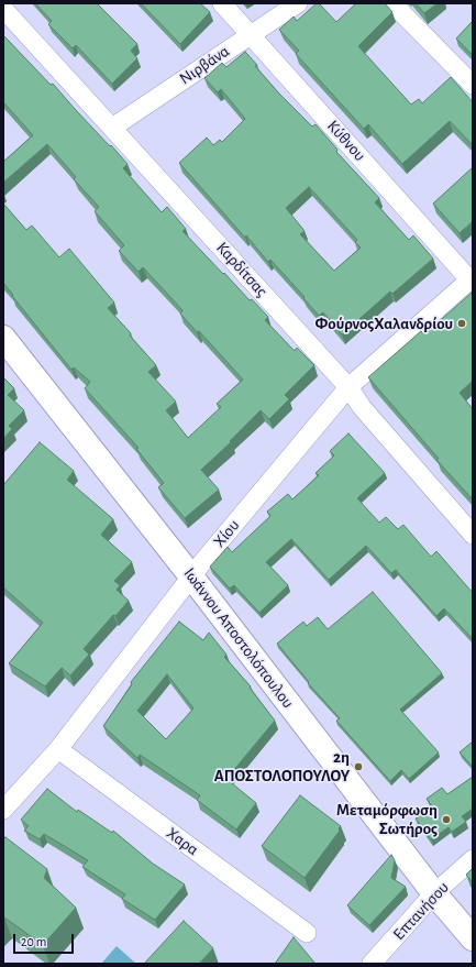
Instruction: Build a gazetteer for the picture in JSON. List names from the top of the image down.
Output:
{
  "streets": {
    "street": [
      "Νιρβάνα",
      "Κύθνου",
      "Καρδίτσας",
      "Χίου",
      "Ιωάννου Αποστολόπουλου",
      "Χαρα",
      "Επτανήσου"
    ]
  },
  "crossings": [
    ["Νιρβάνα", "Κύθνου"],
    ["Νιρβάνα", "Καρδίτσας"],
    ["Κύθνου", "Χίου"],
    ["Καρδίτσας", "Χίου"],
    ["Χίου", "Ιωάννου Αποστολόπουλου"],
    ["Χίου", "Χαρα"],
    ["Ιωάννου Αποστολόπουλου", "Επτανήσου"]
  ],
  "places": ["ΦούρνοςΧαλανδρίου", "2η ΑΠΟΣΤΟΛΟΠΟΥΛΟΥ", "Μεταμόρφωση Σωτήρος"],
  "scale_bar": "20 m"
}
